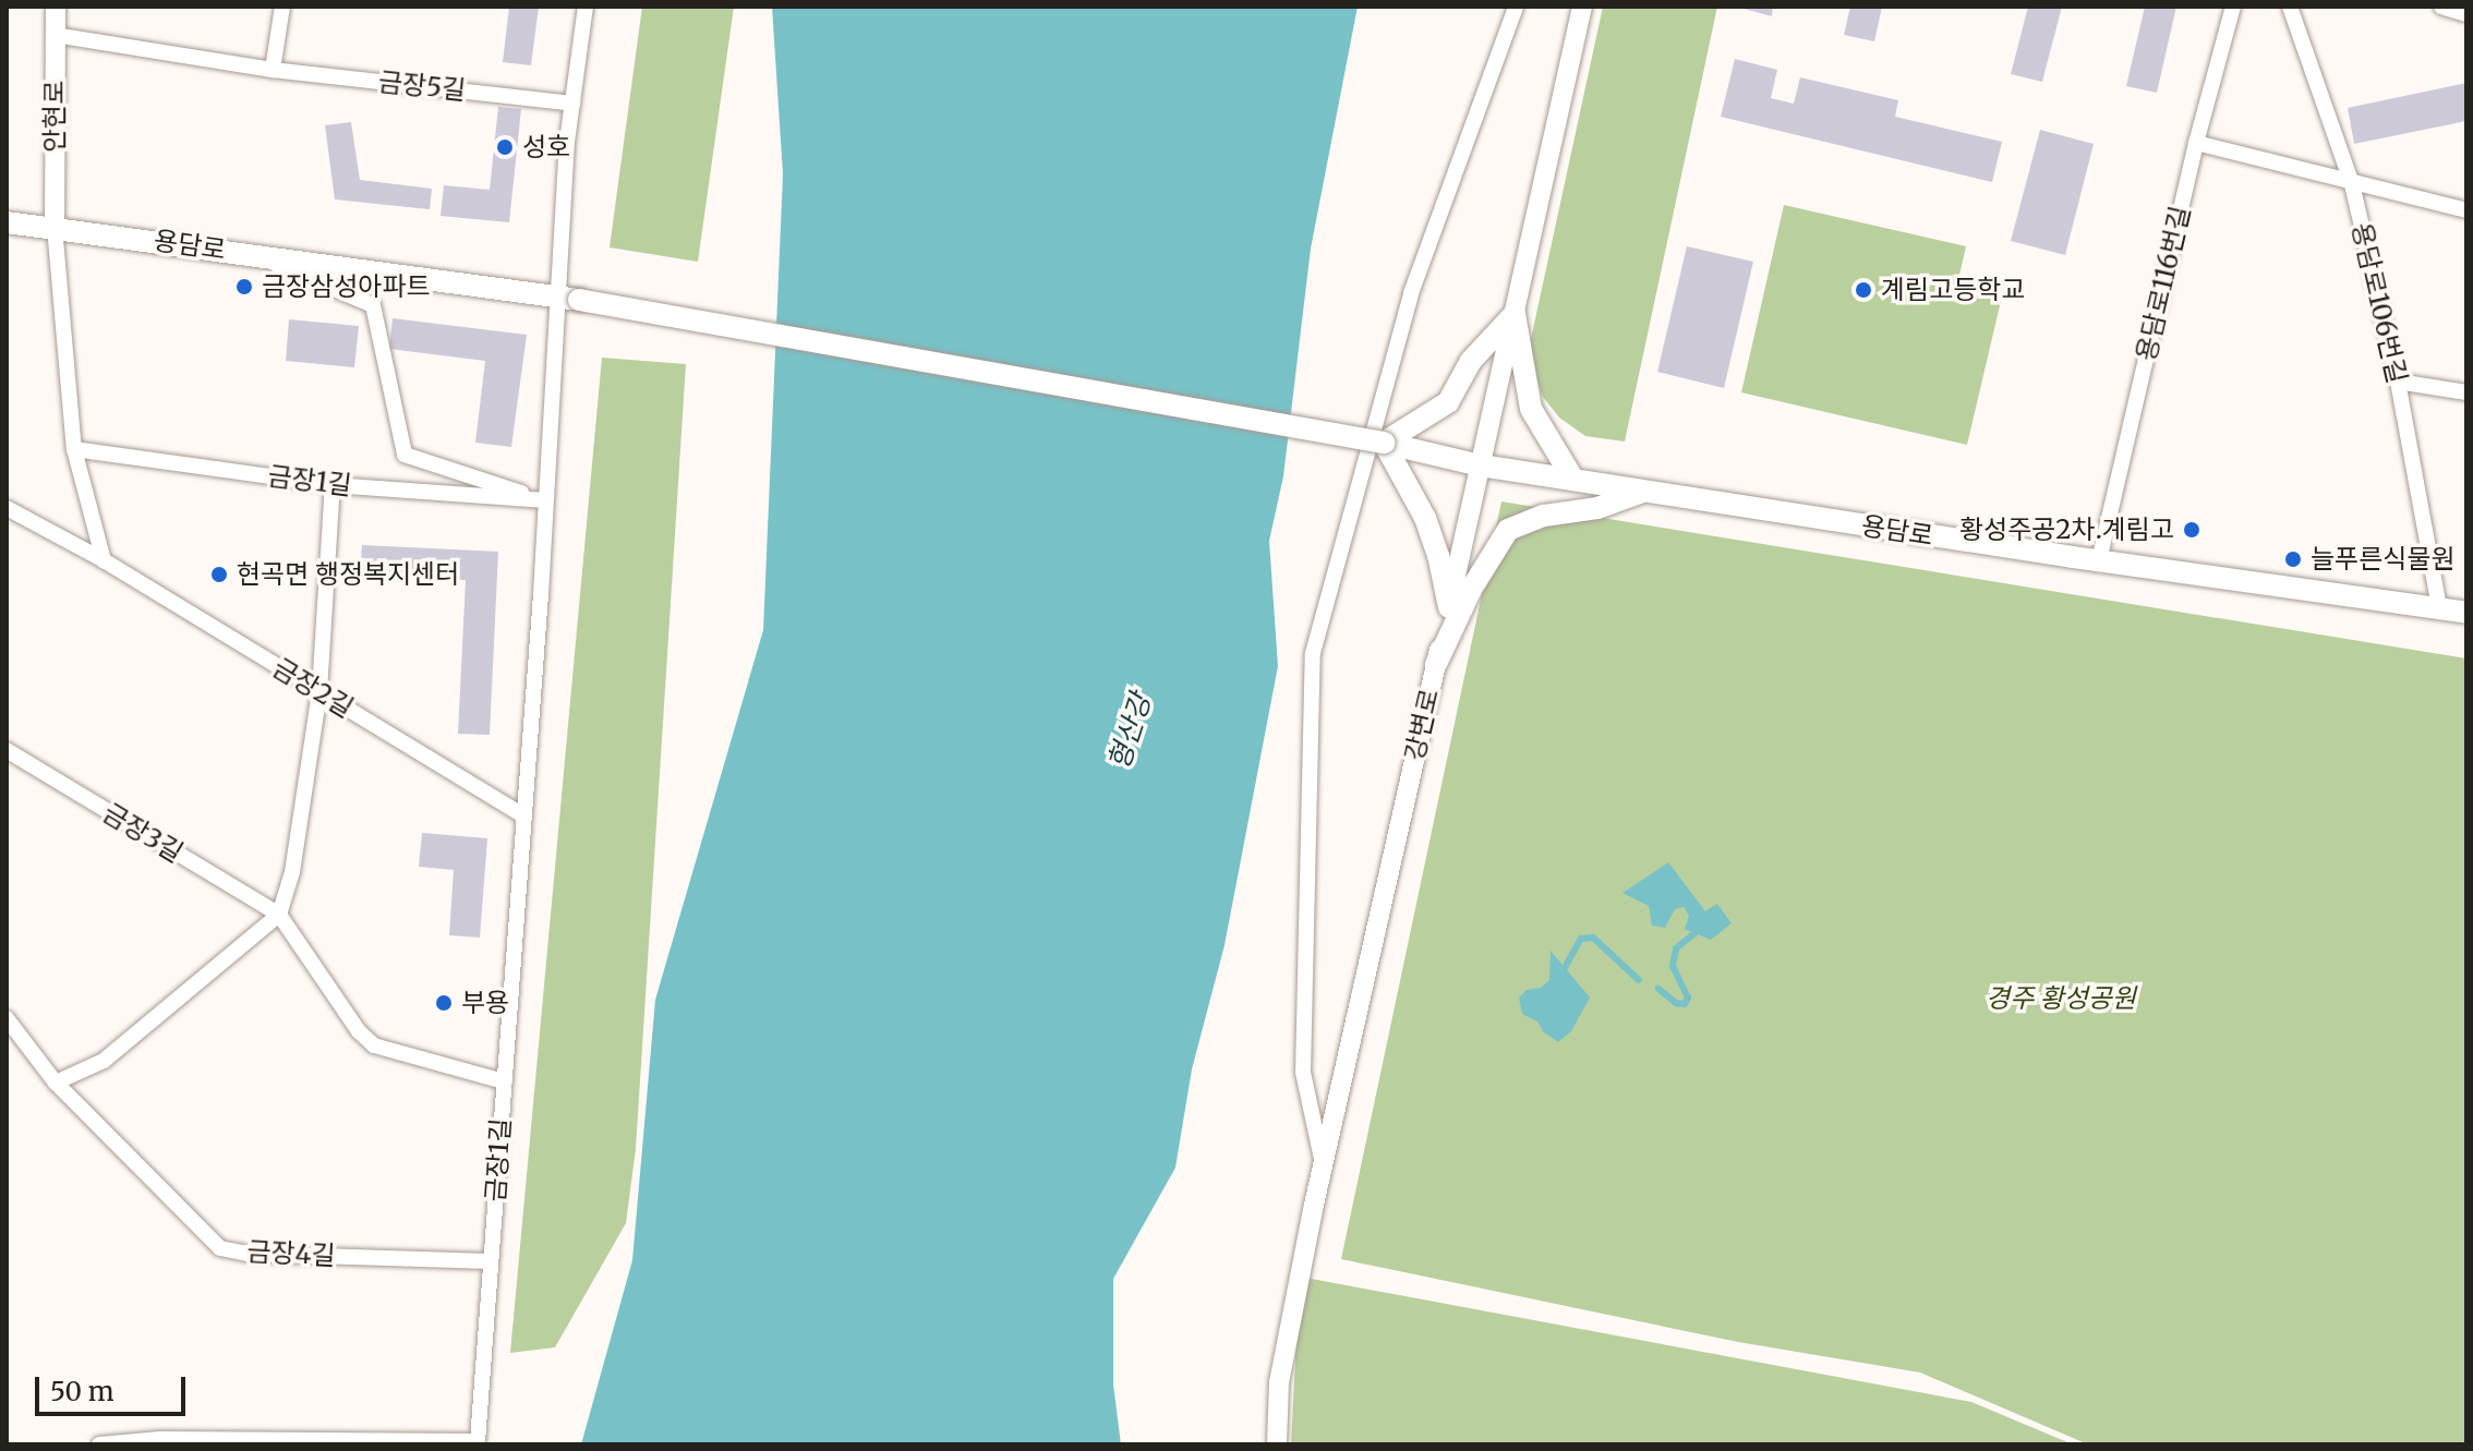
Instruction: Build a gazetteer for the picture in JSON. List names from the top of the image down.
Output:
{
  "streets": {
    "main road": ["용담로"],
    "street": [
      "금장5길",
      "안현로",
      "용담로116번길",
      "용담로106번길",
      "금장1길",
      "금장2길",
      "강변로",
      "금장3길",
      "금장4길"
    ]
  },
  "crossings": [
    ["금장5길", "안현로"],
    ["금장5길", "금장1길"],
    ["안현로", "용담로"],
    ["용담로", "용담로116번길"],
    ["용담로", "용담로106번길"],
    ["용담로", "금장1길"],
    ["용담로", "강변로"],
    ["금장1길", "금장2길"],
    ["금장1길", "금장3길"],
    ["금장1길", "금장4길"]
  ],
  "water": ["형산강"],
  "parks": ["경주 황성공원"],
  "places": [
    "성호",
    "금장삼성아파트",
    "계림고등학교",
    "황성주공2차.계림고",
    "늘푸른식물원",
    "현곡면 행정복지센터",
    "부용"
  ],
  "scale_bar": "50 m"
}
